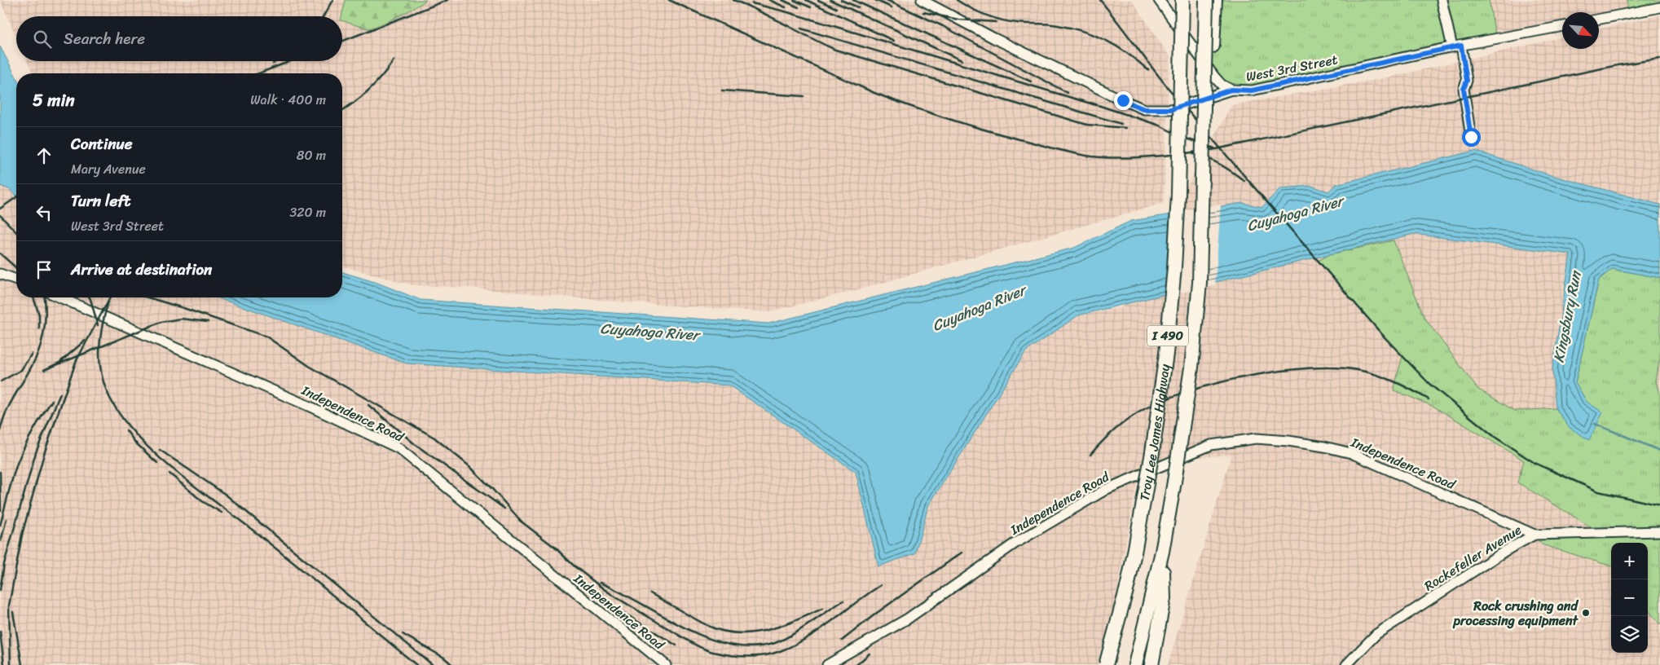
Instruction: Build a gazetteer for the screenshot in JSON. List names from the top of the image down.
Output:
{
  "streets": {
    "highway": ["I 490", "Troy Lee James Highway"],
    "street": ["West 3rd Street", "Independence Road", "Rockefeller Avenue"]
  },
  "crossings": [
    ["Independence Road", "Rockefeller Avenue"]
  ],
  "water": ["Cuyahoga River", "Kingsbury Run"],
  "places": ["Rock crushing and processing equipment"],
  "north": "bottom right",
  "page": {
    "search": "Search here",
    "heading": ["5 min", "Walk · 400 m"],
    "list": [
      ["Continue", "Mary Avenue", "80 m"],
      ["Turn left", "West 3rd Street", "320 m"],
      "Arrive at destination"
    ],
    "map_buttons": ["+", "−"]
  }
}
